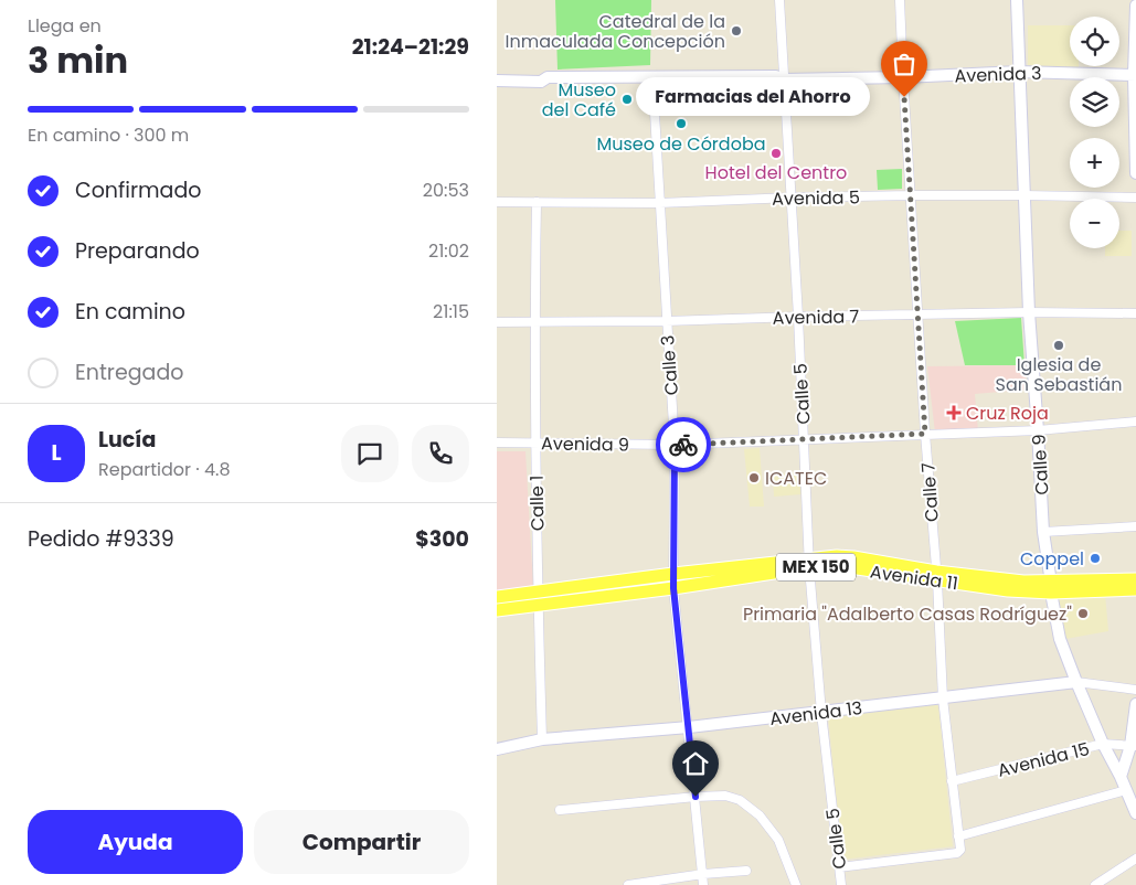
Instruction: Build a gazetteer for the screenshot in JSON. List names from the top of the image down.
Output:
{
  "streets": {
    "main road": [
      "Avenida 3",
      "Calle 9",
      "MEX 150",
      "Avenida 11",
      "Avenida 13"
    ],
    "street": [
      "Avenida 5",
      "Avenida 7",
      "Calle 3",
      "Calle 5",
      "Avenida 9",
      "Calle 7",
      "Calle 1",
      "Avenida 15"
    ]
  },
  "crossings": [
    ["Avenida 3", "Calle 3"],
    ["Avenida 3", "Calle 5"],
    ["Avenida 3", "Calle 9"],
    ["Avenida 3", "Calle 7"],
    ["Avenida 5", "Calle 3"],
    ["Avenida 5", "Calle 5"],
    ["Avenida 5", "Calle 9"],
    ["Avenida 5", "Calle 7"],
    ["Avenida 5", "Calle 1"],
    ["Avenida 7", "Calle 3"],
    ["Avenida 7", "Calle 5"],
    ["Avenida 7", "Calle 9"],
    ["Avenida 7", "Calle 7"],
    ["Avenida 7", "Calle 1"],
    ["Calle 3", "Avenida 9"],
    ["Calle 3", "Avenida 11"],
    ["Calle 3", "Avenida 13"],
    ["Calle 5", "Avenida 9"],
    ["Calle 5", "Calle 7"],
    ["Calle 5", "Avenida 11"],
    ["Calle 5", "Avenida 13"],
    ["Avenida 9", "Calle 9"],
    ["Avenida 9", "Calle 7"],
    ["Avenida 9", "Calle 1"],
    ["Calle 9", "Avenida 11"],
    ["Calle 9", "Avenida 13"],
    ["Calle 9", "Avenida 15"],
    ["Calle 7", "Avenida 11"],
    ["Calle 7", "Avenida 13"],
    ["Calle 7", "Avenida 15"],
    ["Calle 1", "Avenida 11"],
    ["Calle 1", "Avenida 13"]
  ],
  "places": {
    "other": [
      "Catedral de la Inmaculada Concepción",
      "Farmacias del Ahorro",
      "Museo del Café",
      "Museo de Córdoba",
      "Hotel del Centro",
      "Iglesia de San Sebastián",
      "ICATEC",
      "Coppel",
      "Primaria \"Adalberto Casas Rodríguez\""
    ],
    "health": ["Cruz Roja"]
  },
  "page": {
    "heading": ["3 min", "Llega en", "21:24–21:29"],
    "panel": [
      "Lucía",
      "Repartidor · 4.8",
      "Pedido #9339",
      "$300"
    ],
    "map_buttons": ["+", "−"],
    "bubble": "Farmacias del Ahorro",
    "bar": "En camino · 300 m",
    "list": [
      ["Confirmado", "20:53"],
      ["Preparando", "21:02"],
      ["En camino", "21:15"],
      "Entregado"
    ],
    "round": "L",
    "buttons": ["Ayuda", "Compartir"]
  }
}
